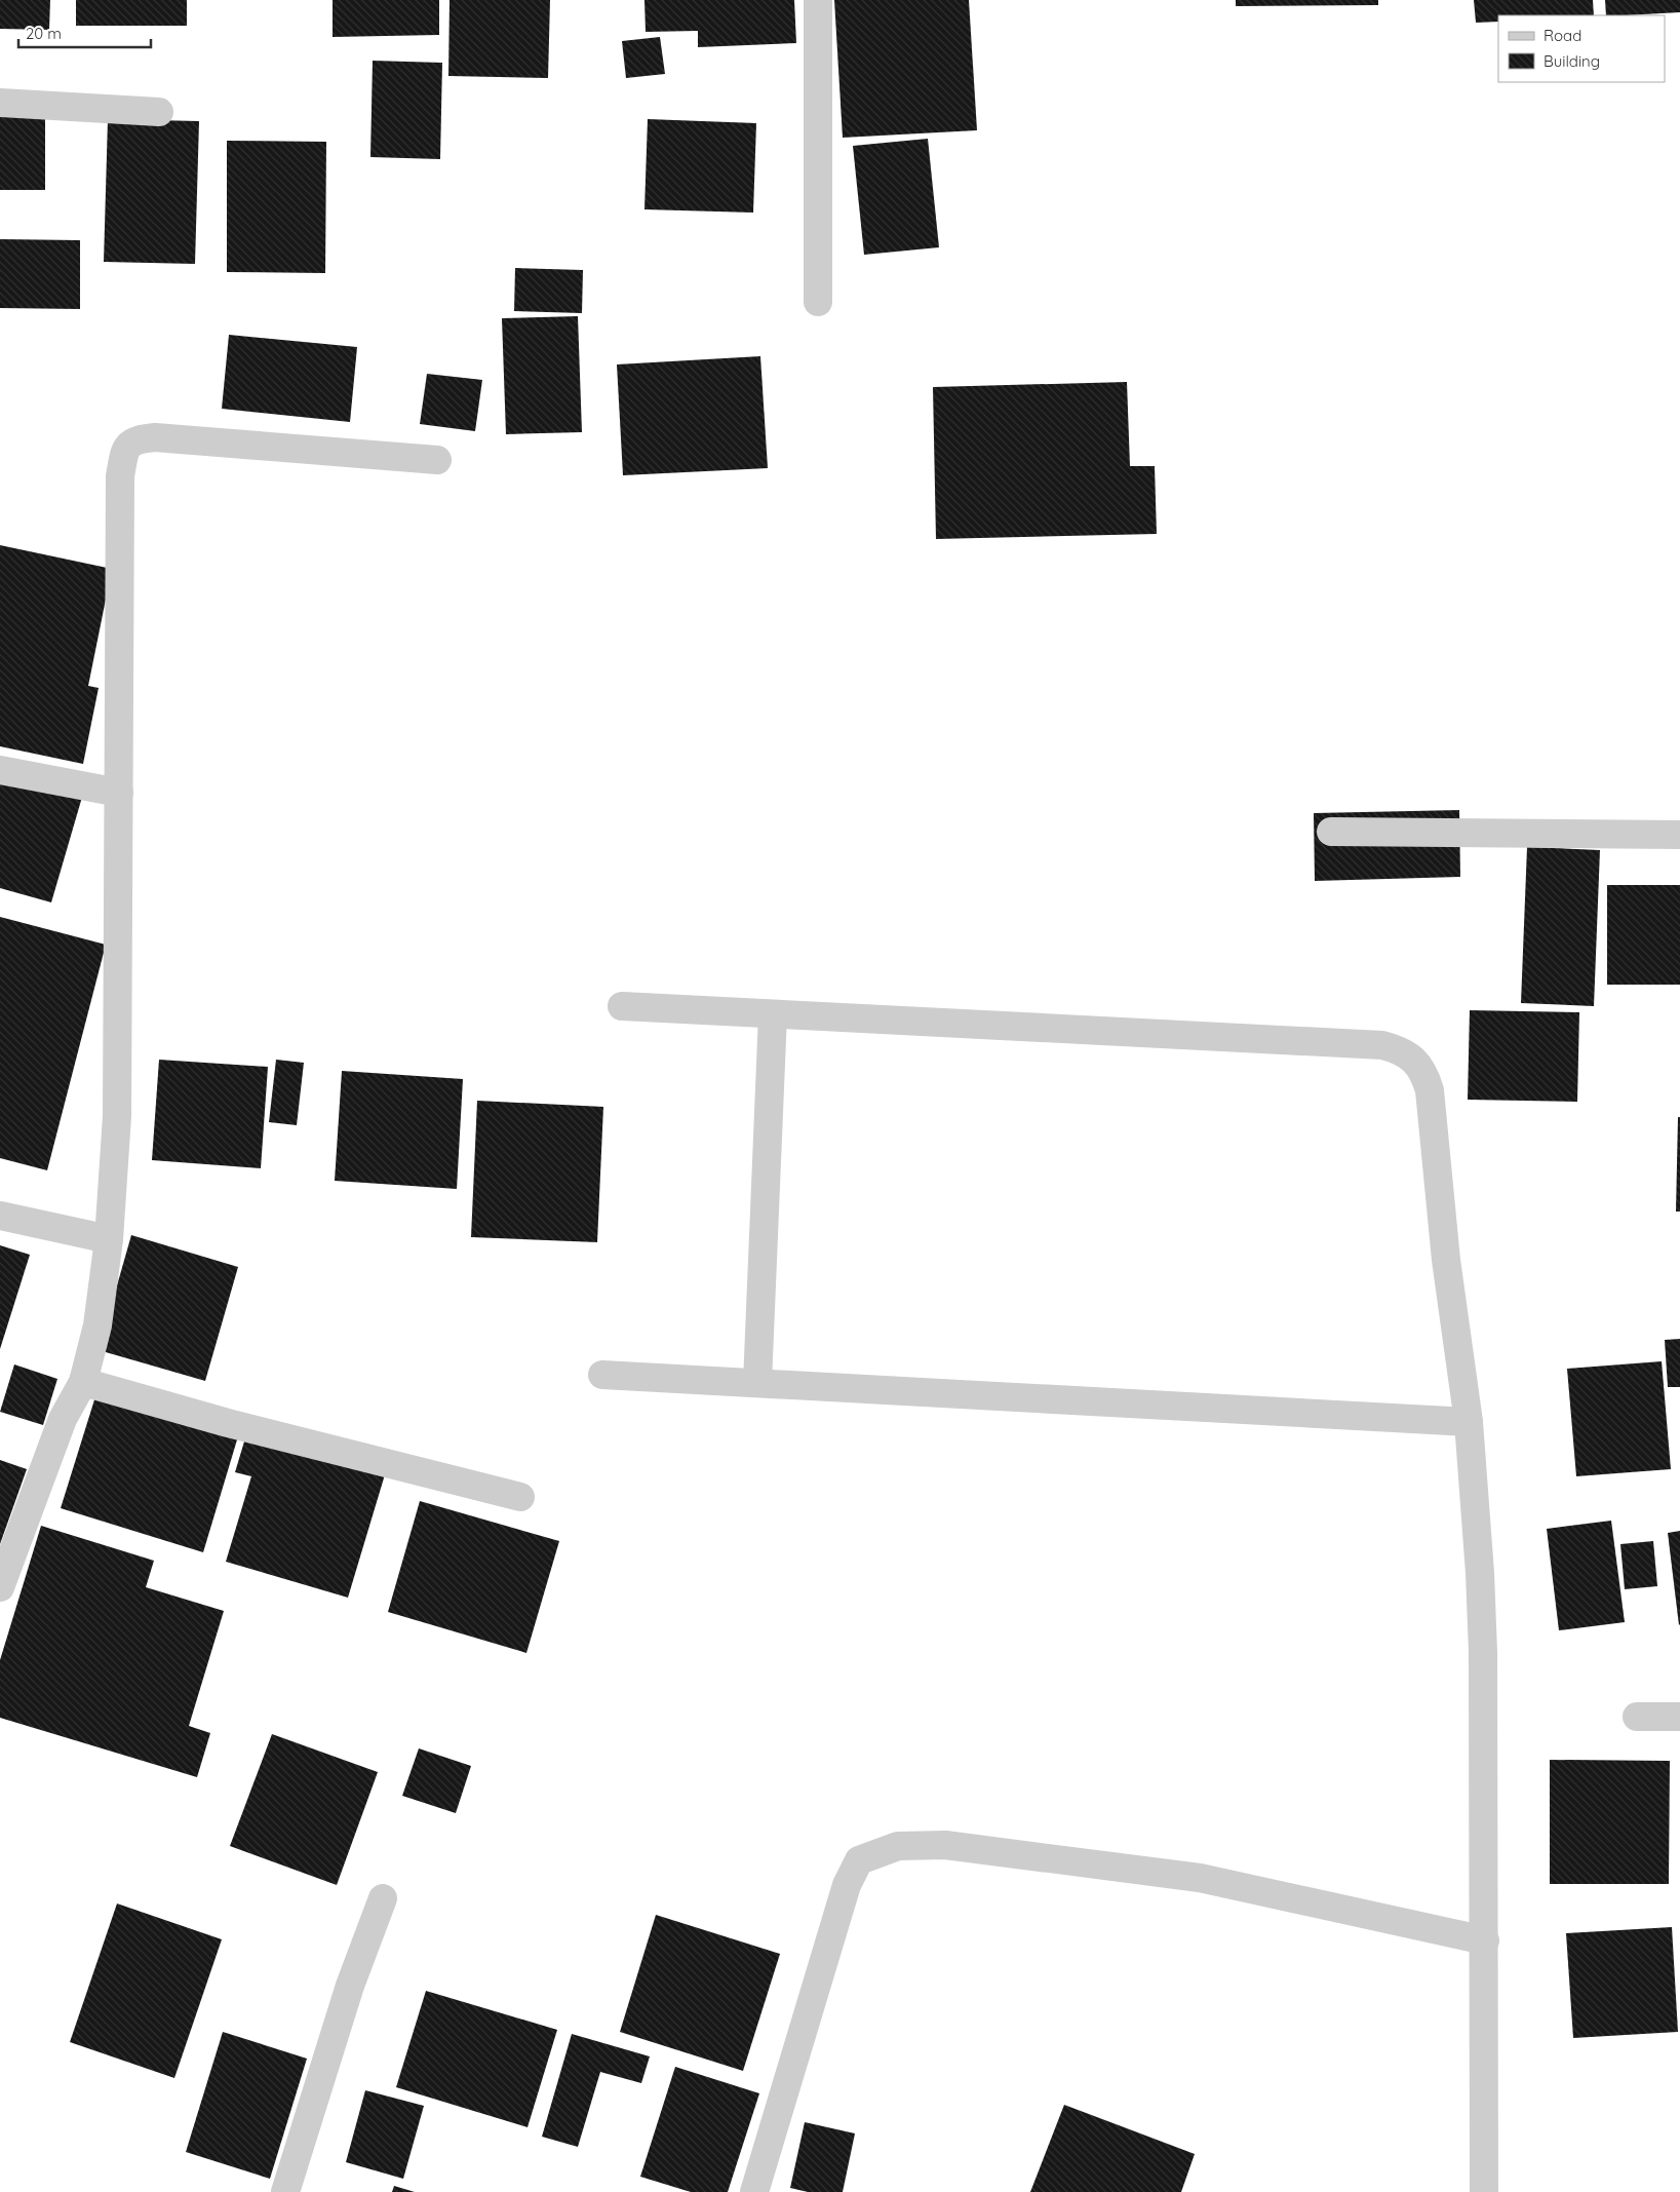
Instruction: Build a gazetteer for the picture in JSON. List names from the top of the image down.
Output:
{
  "legend": ["Road", "Building"],
  "scale_bar": "20 m"
}
